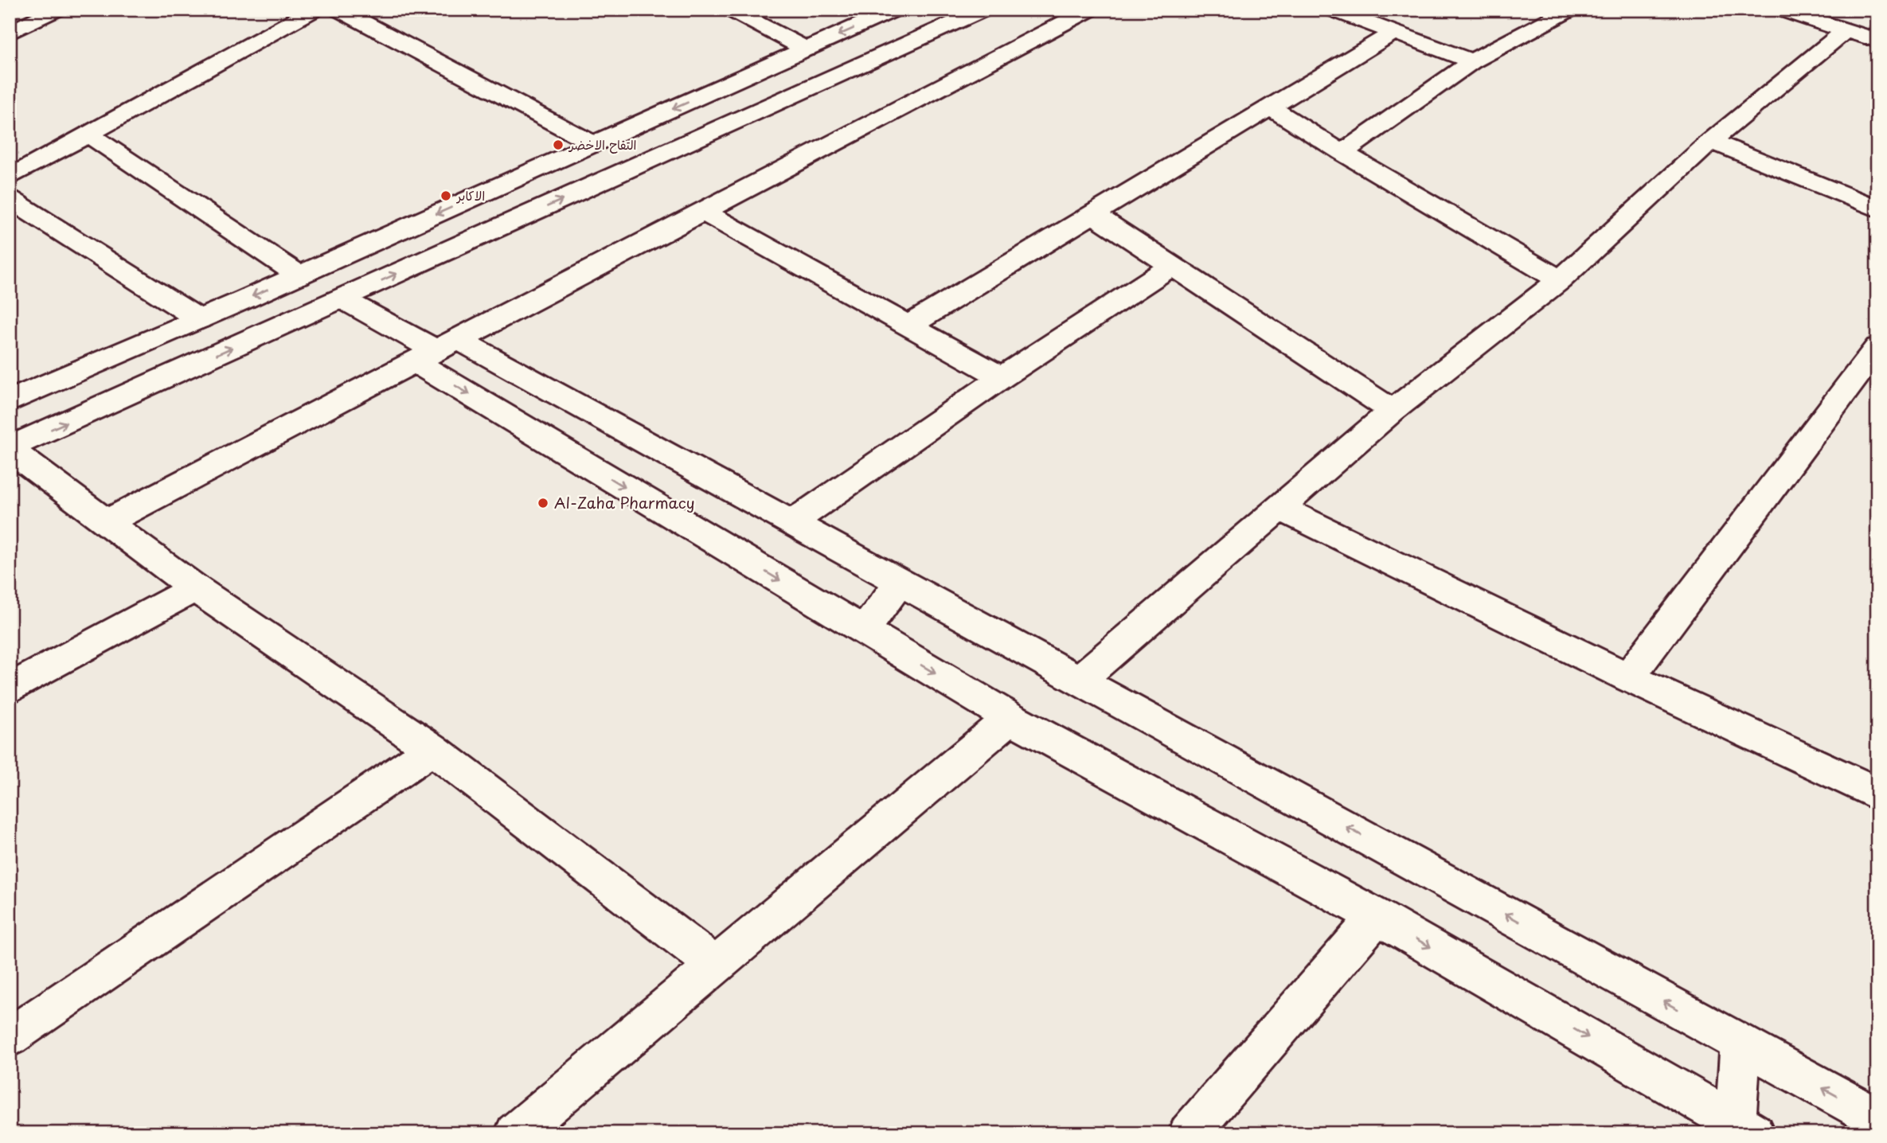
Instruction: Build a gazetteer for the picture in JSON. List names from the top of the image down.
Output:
{
  "places": ["التفاح الاخضر", "الاكابر", "Al-Zaha Pharmacy"]
}
